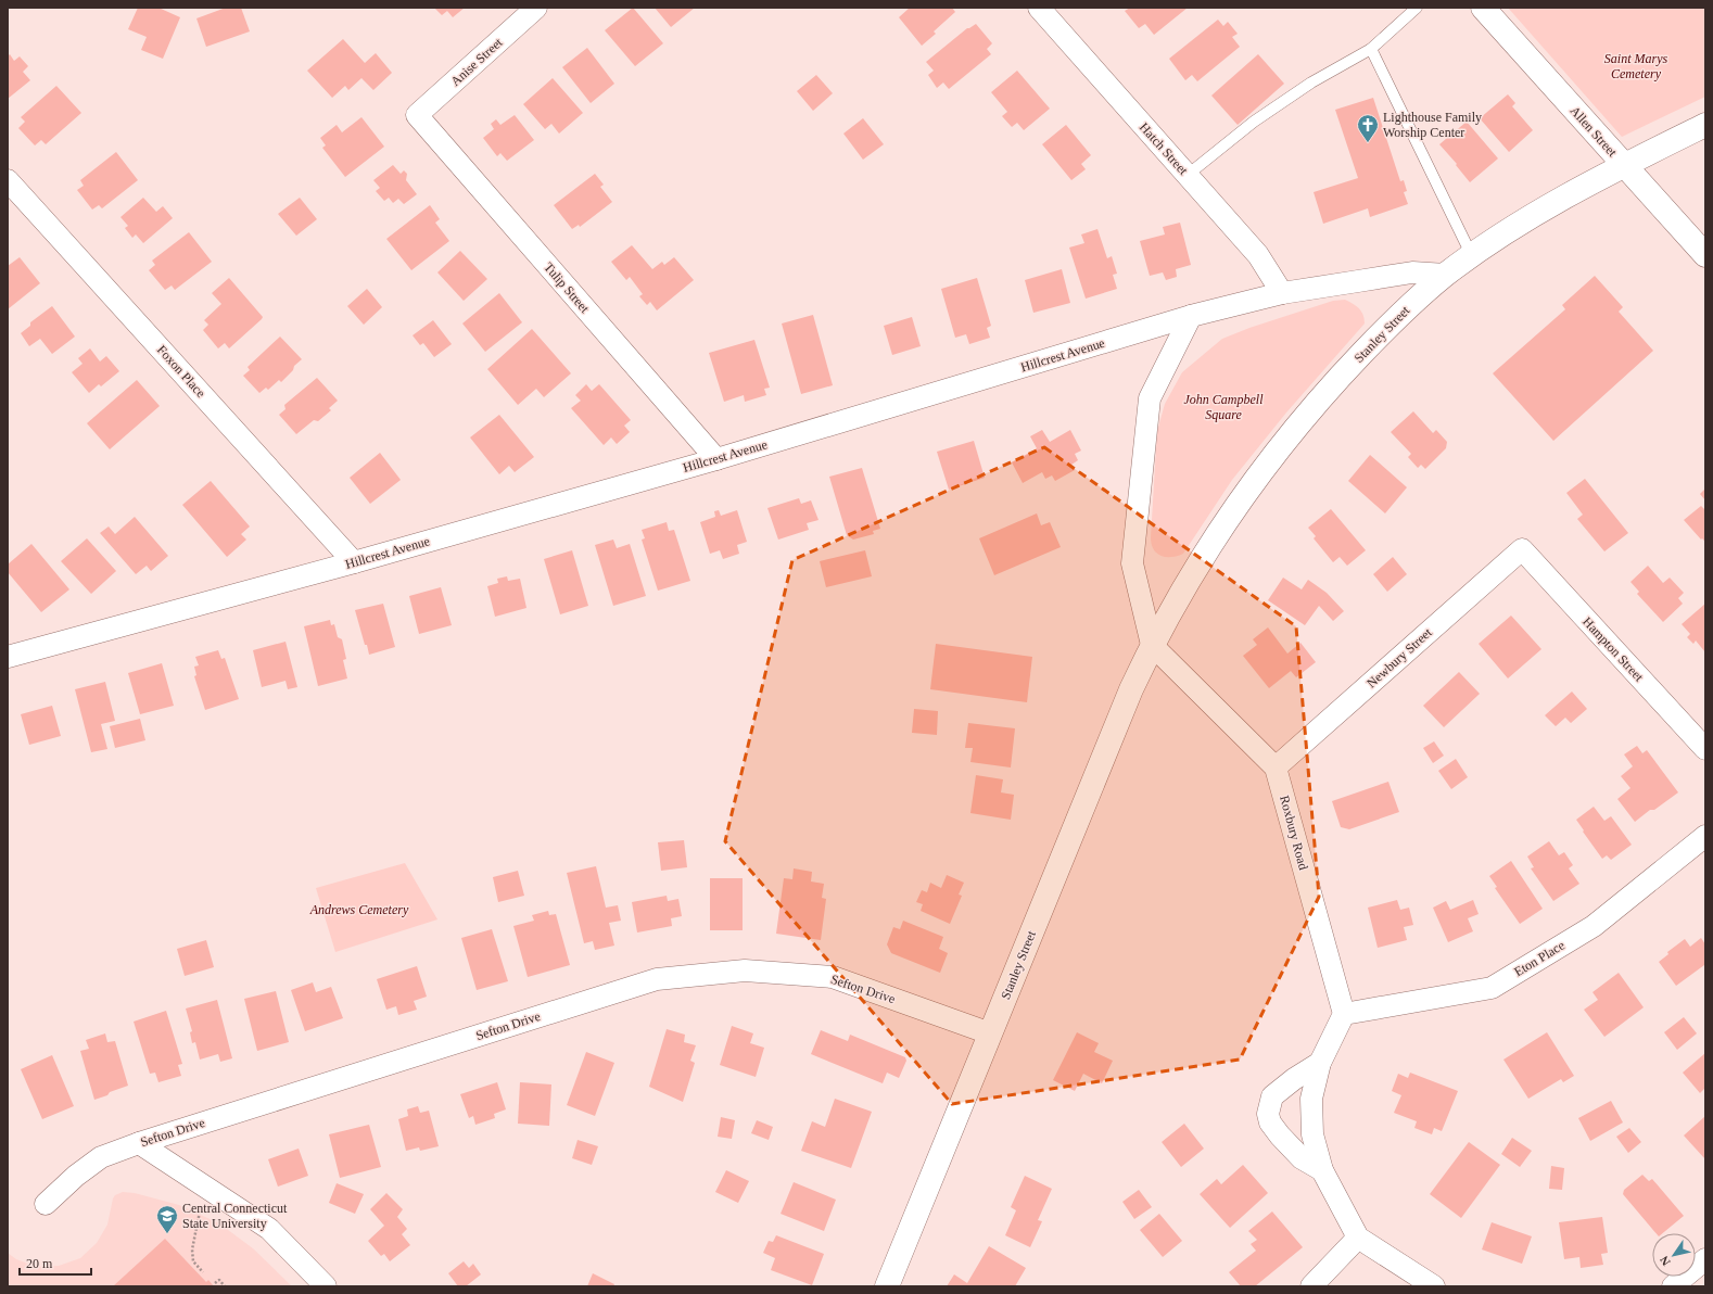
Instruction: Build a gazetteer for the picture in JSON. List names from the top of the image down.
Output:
{
  "streets": {
    "main road": ["Allen Street", "Stanley Street"],
    "street": [
      "Anise Street",
      "Hatch Street",
      "Tulip Street",
      "Hillcrest Avenue",
      "Foxon Place",
      "Hampton Street",
      "Newbury Street",
      "Roxbury Road",
      "Eton Place",
      "Sefton Drive"
    ]
  },
  "crossings": [
    ["Anise Street", "Tulip Street"],
    ["Allen Street", "Stanley Street"],
    ["Hatch Street", "Hillcrest Avenue"],
    ["Tulip Street", "Hillcrest Avenue"],
    ["Stanley Street", "Hillcrest Avenue"],
    ["Stanley Street", "Sefton Drive"],
    ["Hillcrest Avenue", "Foxon Place"],
    ["Hampton Street", "Newbury Street"],
    ["Newbury Street", "Roxbury Road"],
    ["Roxbury Road", "Eton Place"]
  ],
  "parks": ["Saint Marys Cemetery", "John Campbell Square", "Andrews Cemetery"],
  "places": {
    "church": ["Lighthouse Family Worship Center"],
    "school or university": ["Central Connecticut State University"]
  },
  "scale_bar": "20 m",
  "north": "bottom left"
}
